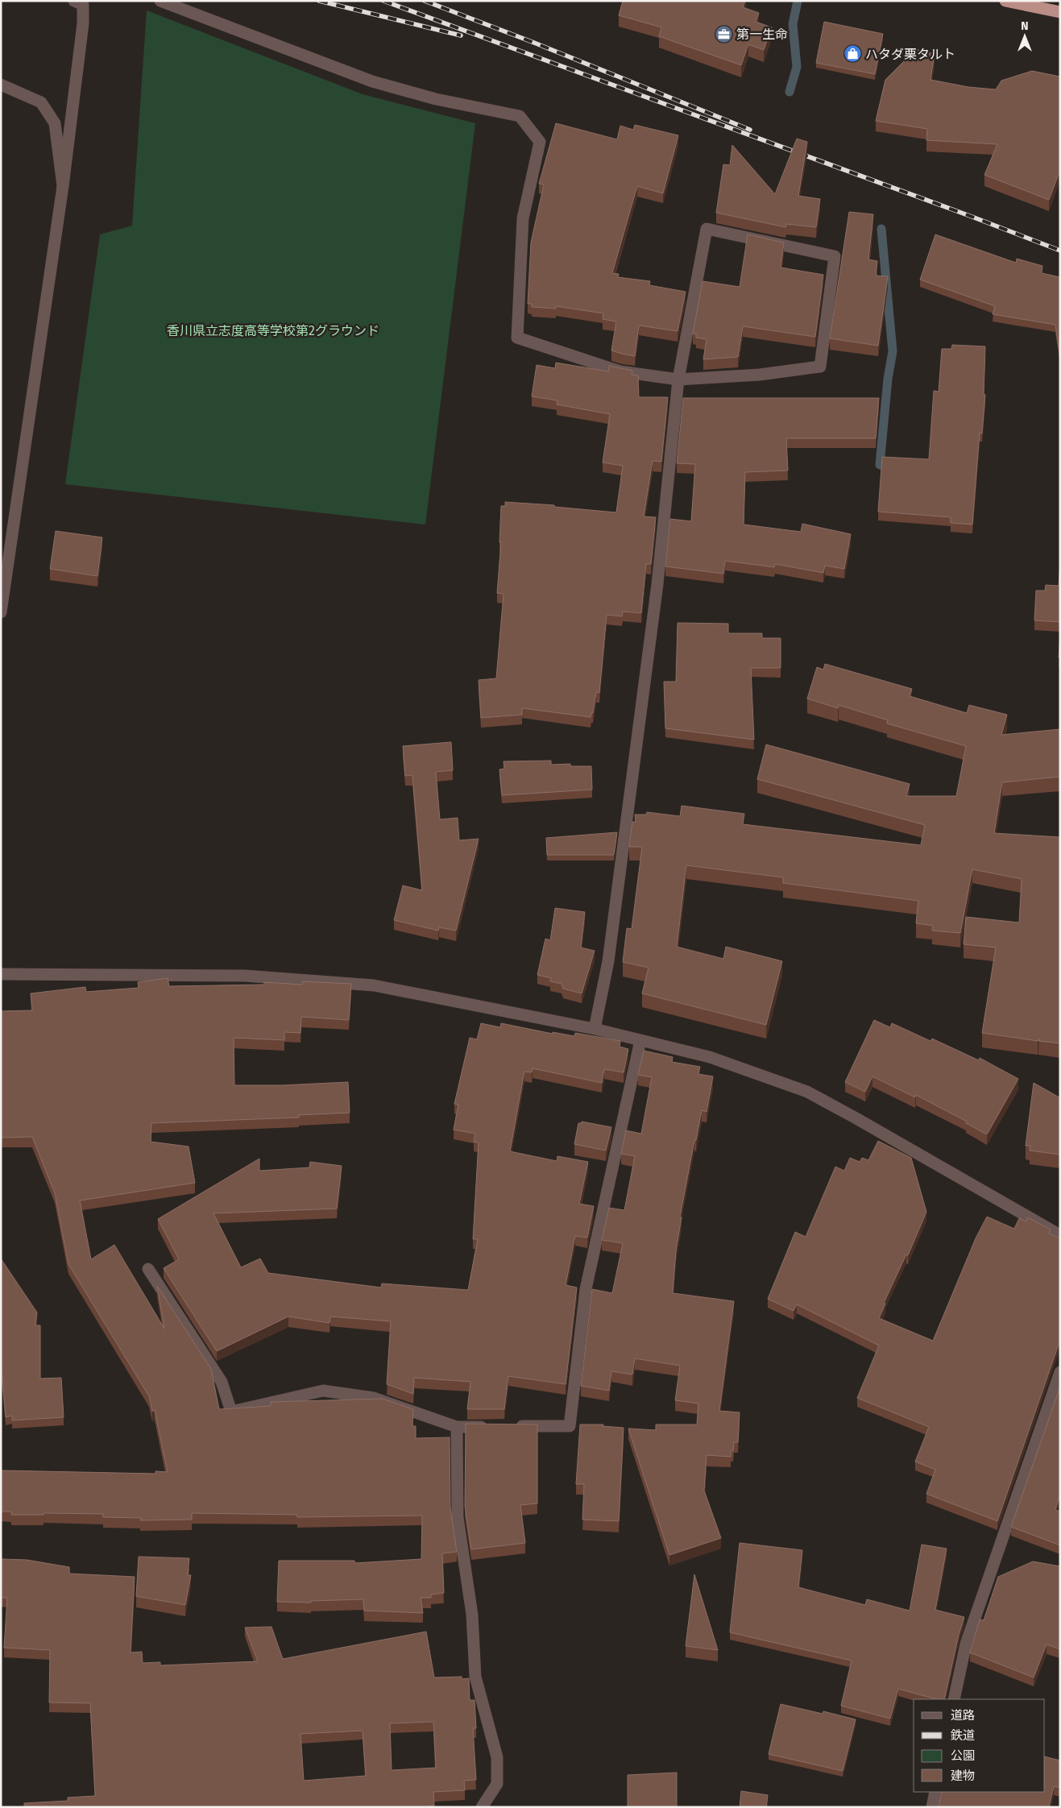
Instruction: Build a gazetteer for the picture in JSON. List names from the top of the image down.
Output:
{
  "parks": ["香川県立志度高等学校第2グラウンド"],
  "places": {
    "office": ["第一生命"],
    "shop": ["ハタダ栗タルト"]
  },
  "legend": [
    "道路",
    "鉄道",
    "公園",
    "建物"
  ],
  "north": "top"
}
